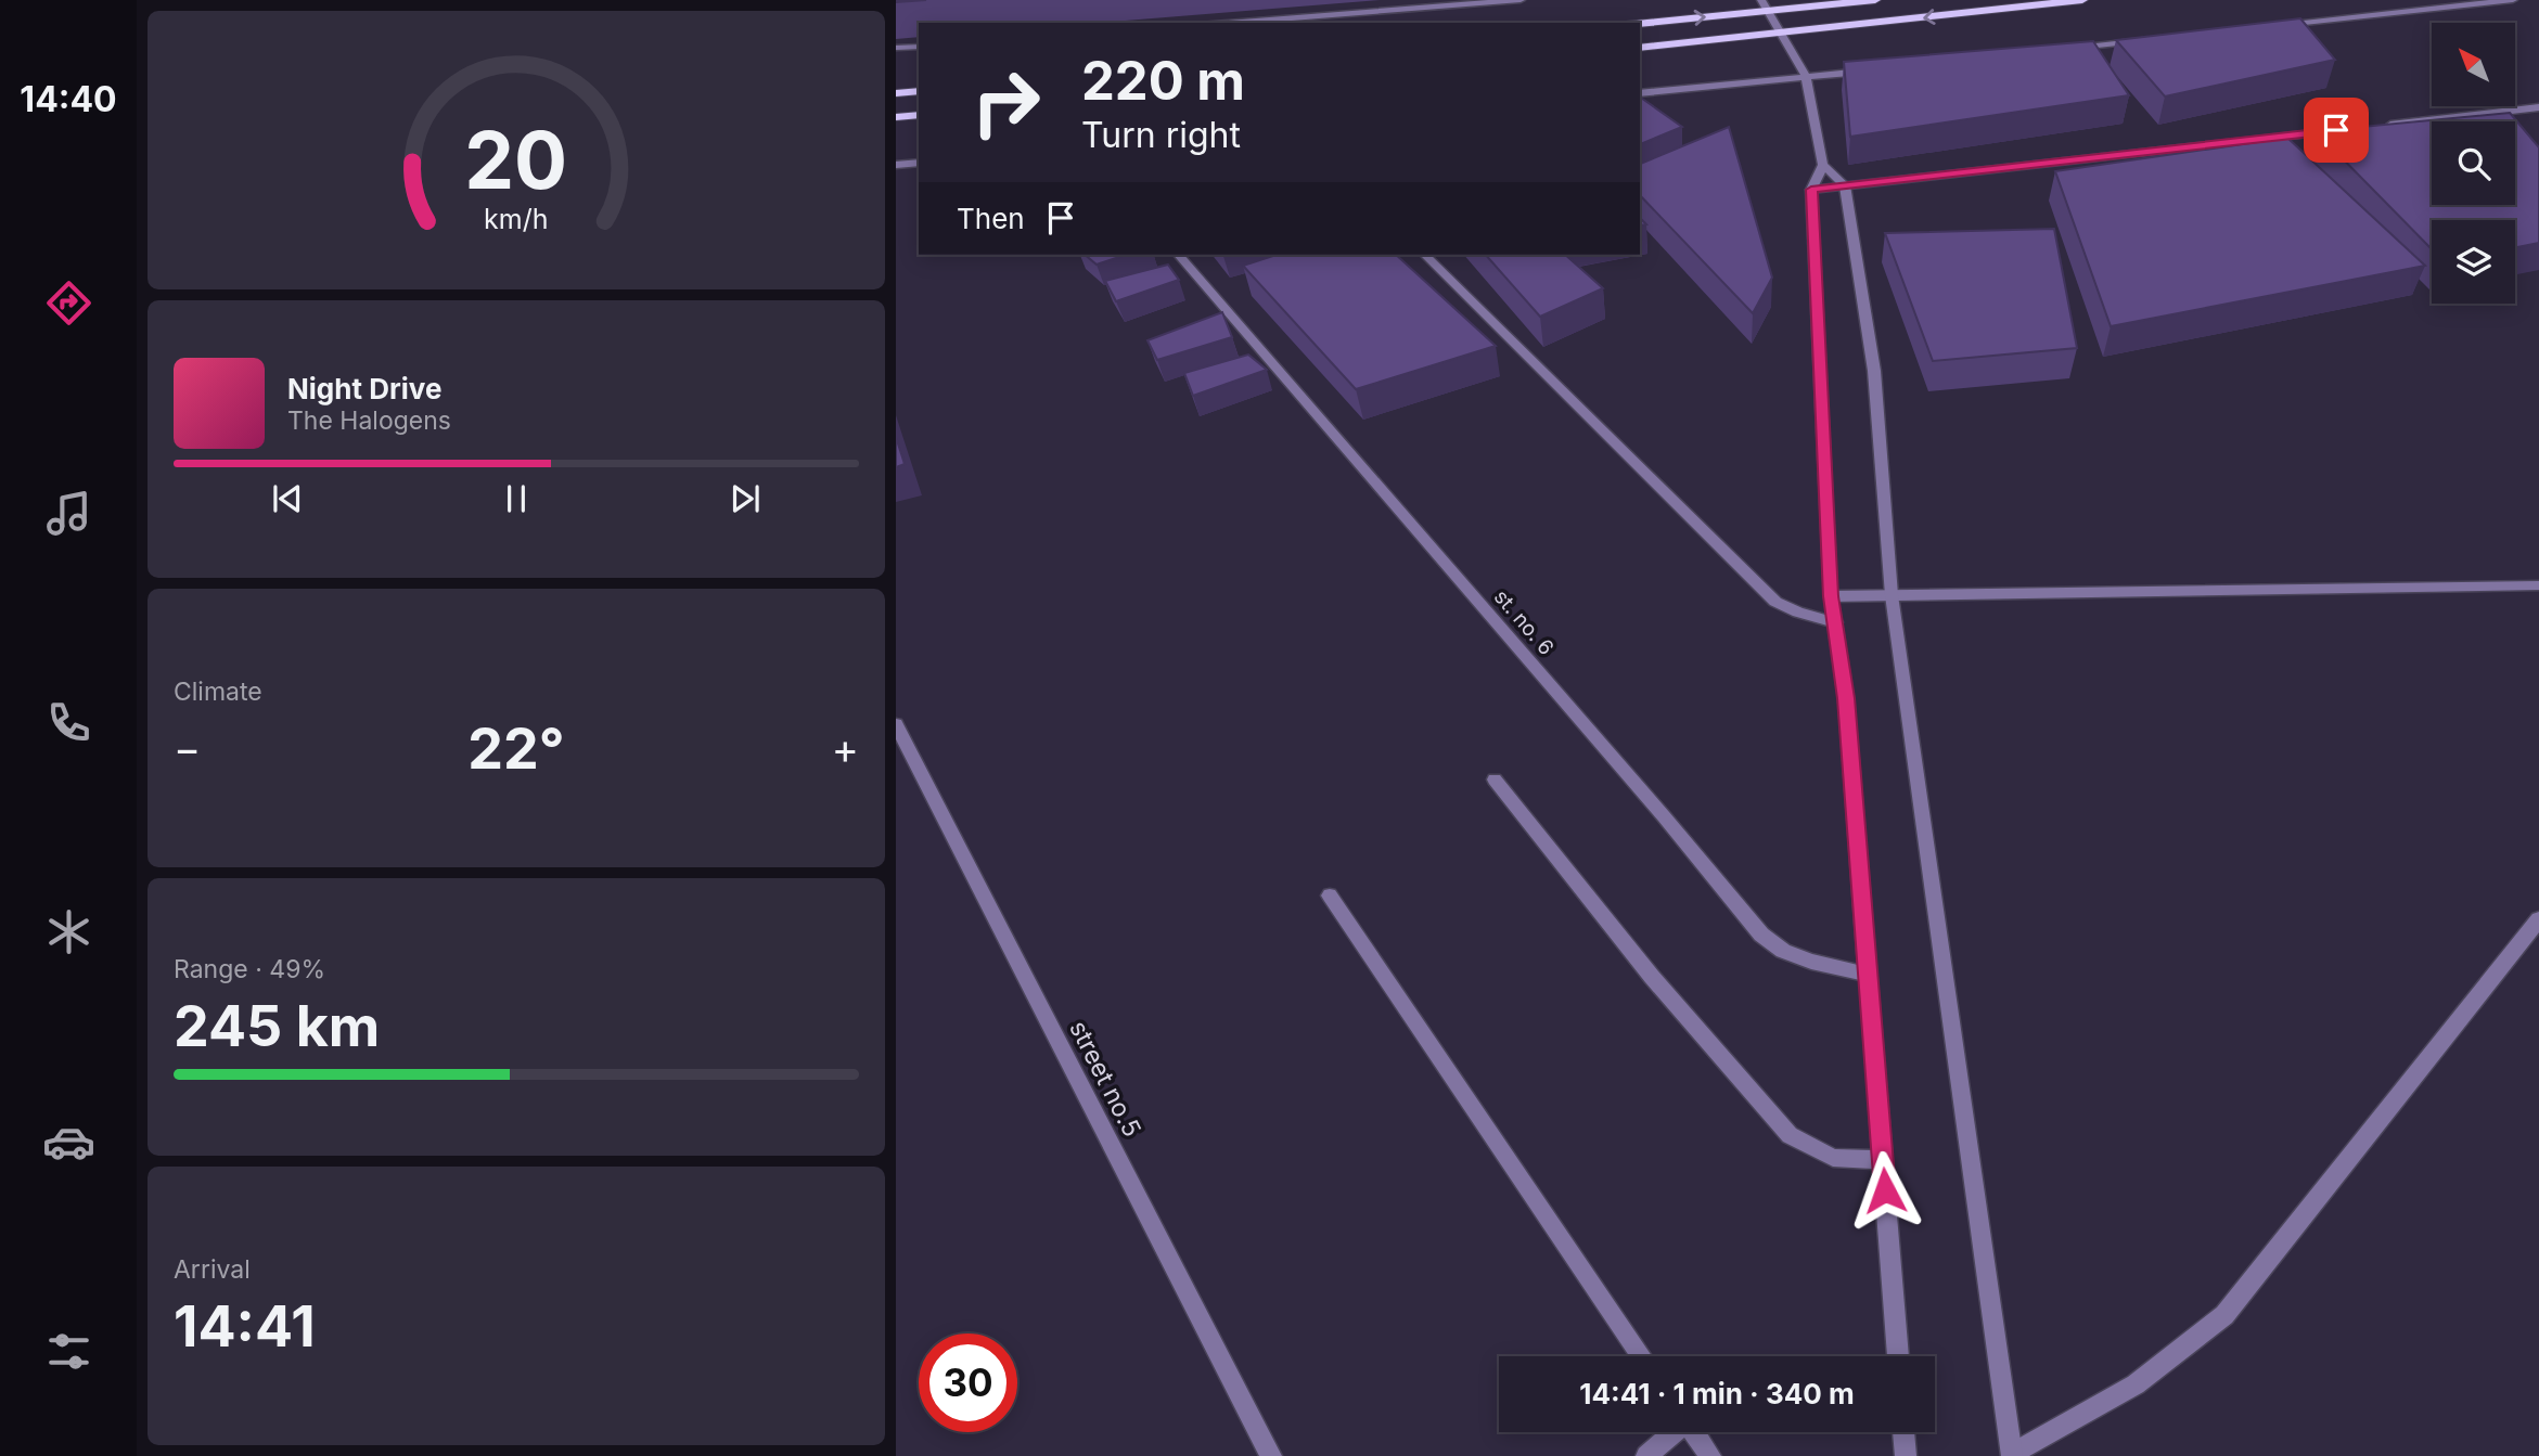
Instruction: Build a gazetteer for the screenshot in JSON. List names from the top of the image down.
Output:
{
  "streets": {
    "street": ["st. no. 6", "street no.5"]
  },
  "north": "top left",
  "page": {
    "tabs": "14:40",
    "turn": ["220 m", "Turn right"],
    "then": "Then",
    "song": ["Night Drive", "The Halogens"],
    "tile": [
      "Climate",
      ["Range · 49%", "245 km"],
      ["Arrival", "14:41"]
    ],
    "heat": ["−", "22°", "+"],
    "limit": "30",
    "trip": "14:41 · 1 min · 340 m",
    "gauge": ["20", "km/h"]
  }
}
